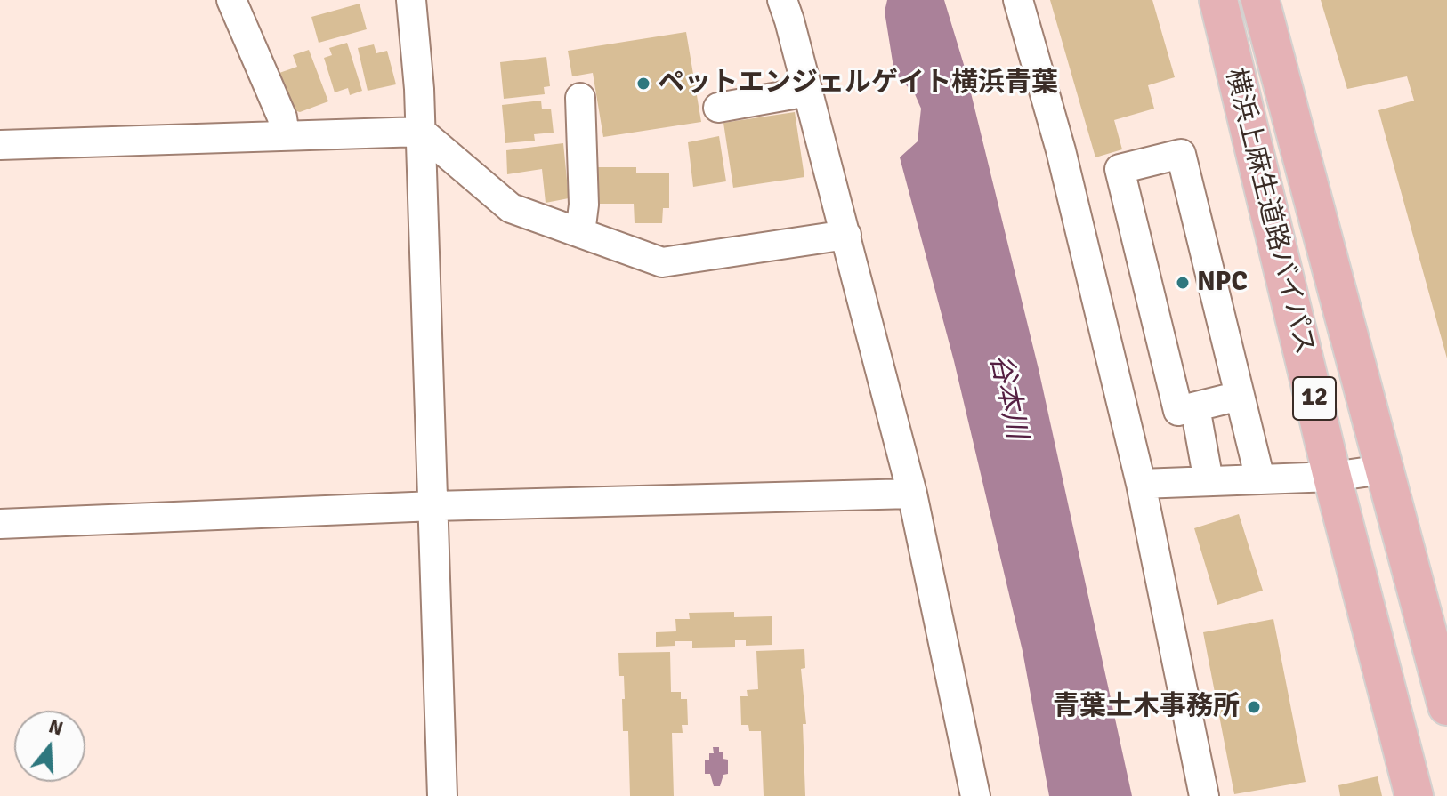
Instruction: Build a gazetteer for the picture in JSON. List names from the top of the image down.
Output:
{
  "streets": {
    "main road": ["横浜上麻生道路バイパス", "12"]
  },
  "water": ["谷本川"],
  "places": ["ペットエンジェルゲイト横浜青葉", "NPC", "青葉土木事務所"],
  "north": "top"
}
